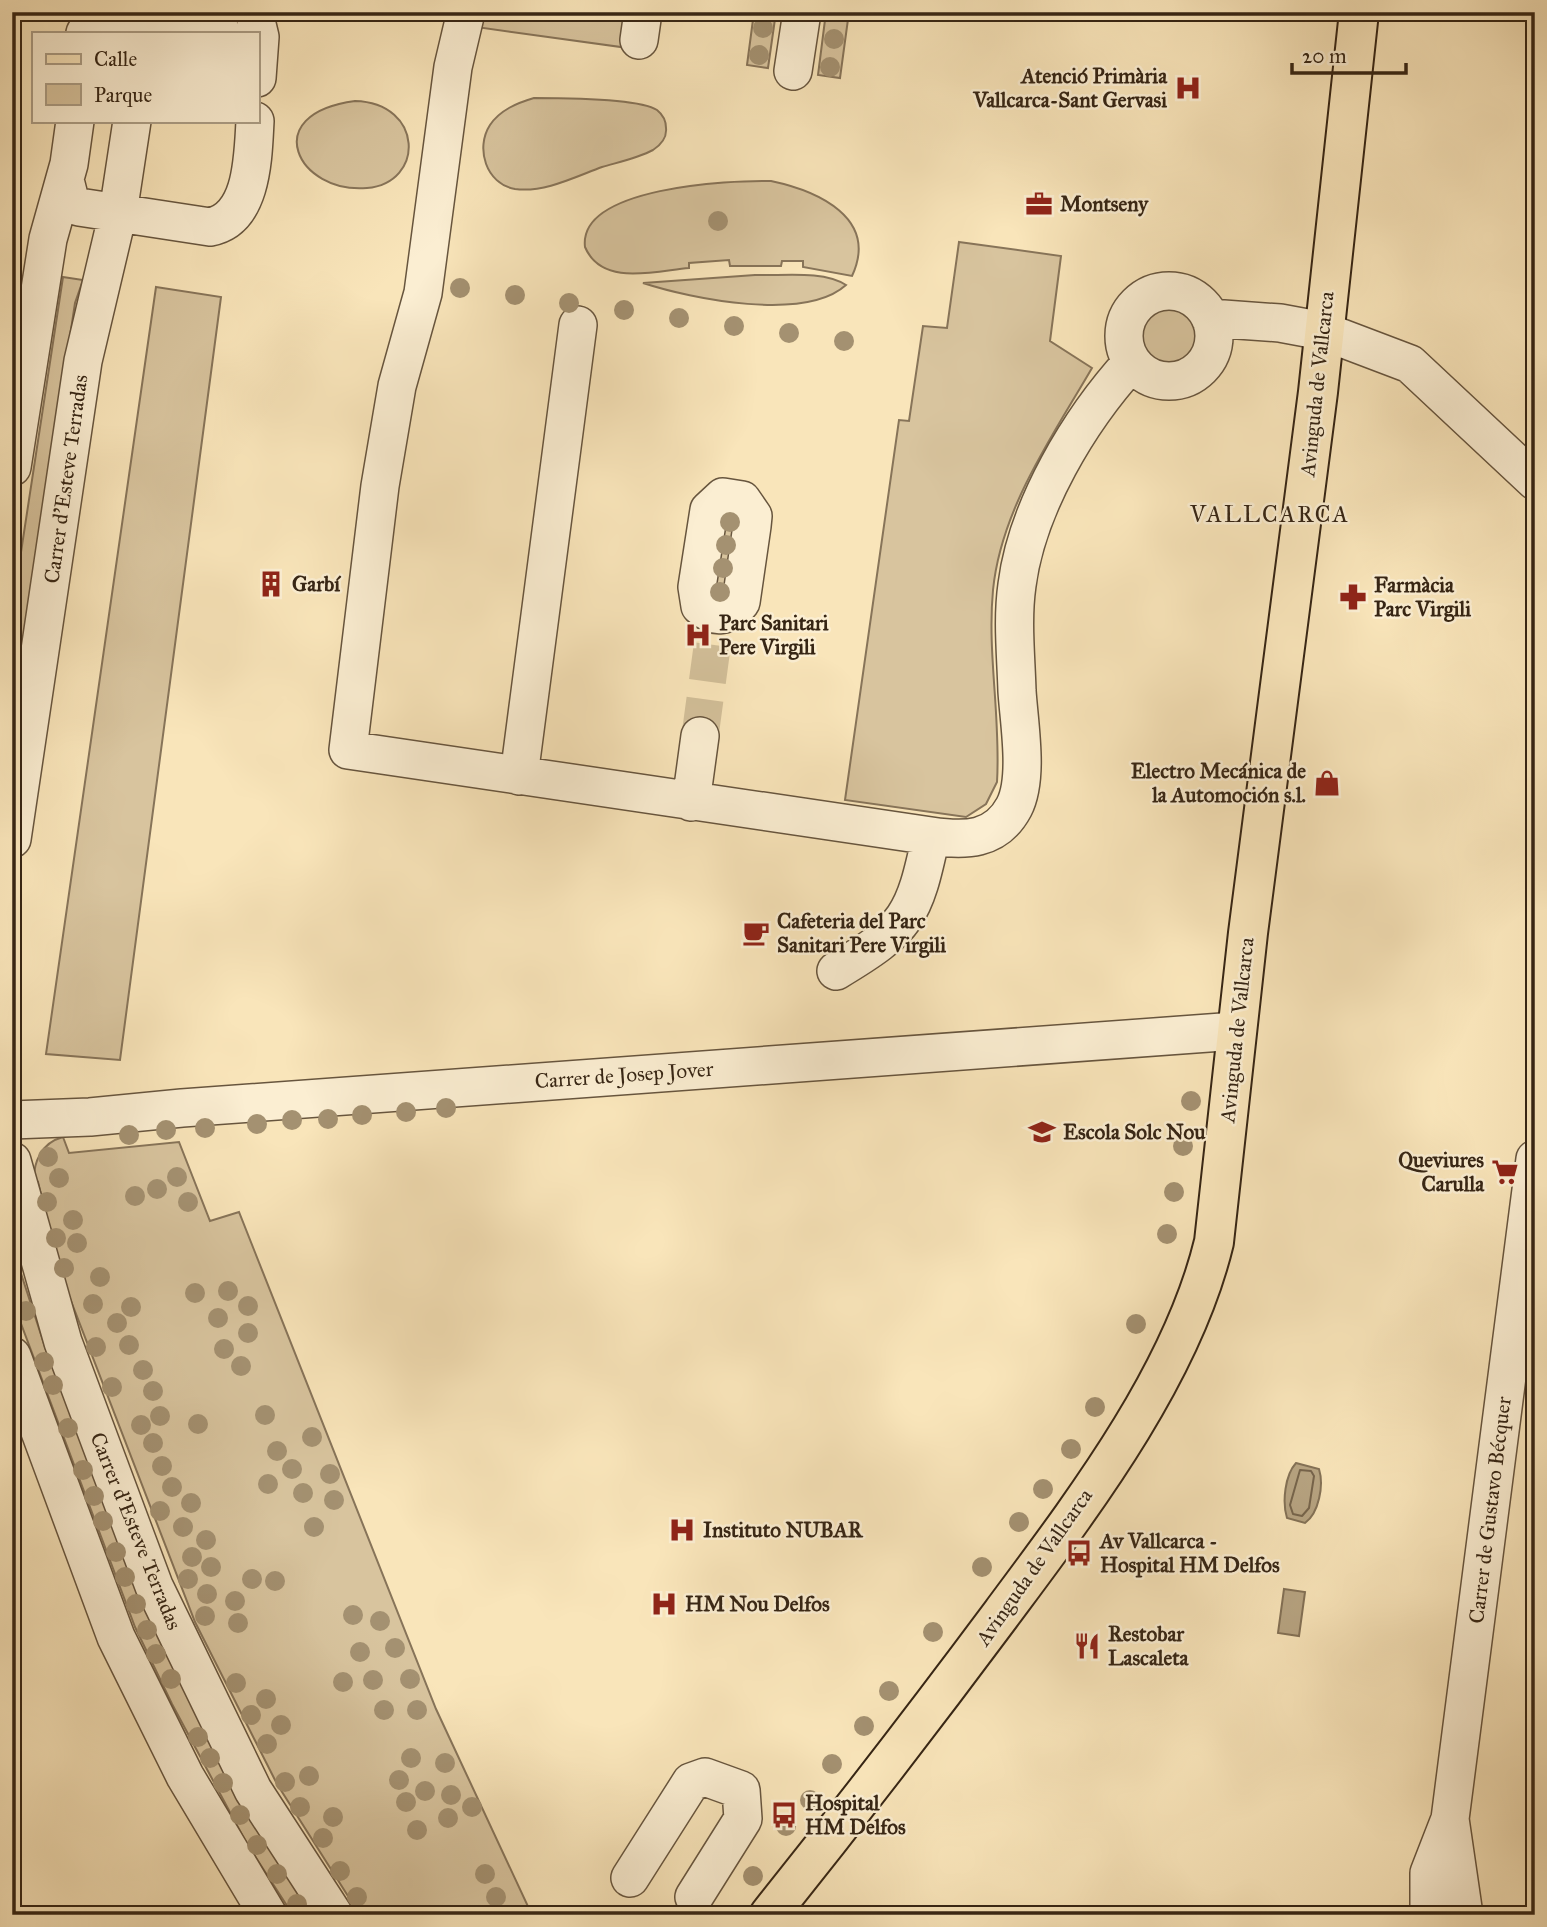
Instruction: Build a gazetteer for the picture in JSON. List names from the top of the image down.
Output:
{
  "streets": {
    "main road": ["Avinguda de Vallcarca"],
    "street": ["Carrer d'Esteve Terradas", "Carrer de Josep Jover", "Carrer de Gustavo Bécquer"]
  },
  "crossings": [
    ["Avinguda de Vallcarca", "Carrer de Josep Jover"]
  ],
  "districts": ["VALLCARCA"],
  "places": {
    "hospital": [
      "Atenció Primària Vallcarca-Sant Gervasi",
      "Parc Sanitari Pere Virgili",
      "Instituto NUBAR",
      "HM Nou Delfos"
    ],
    "office": ["Montseny"],
    "building": ["Garbí"],
    "pharmacy": ["Farmàcia Parc Virgili"],
    "shop": ["Electro Mecánica de la Automoción s.l."],
    "cafe": ["Cafeteria del Parc Sanitari Pere Virgili"],
    "school or university": ["Escola Solc Nou"],
    "supermarket": ["Queviures Carulla"],
    "bus stop": ["Av Vallcarca - Hospital HM Delfos", "Hospital HM Delfos"],
    "restaurant": ["Restobar Lascaleta"]
  },
  "legend": ["Calle", "Parque"],
  "scale_bar": "20 m"
}
